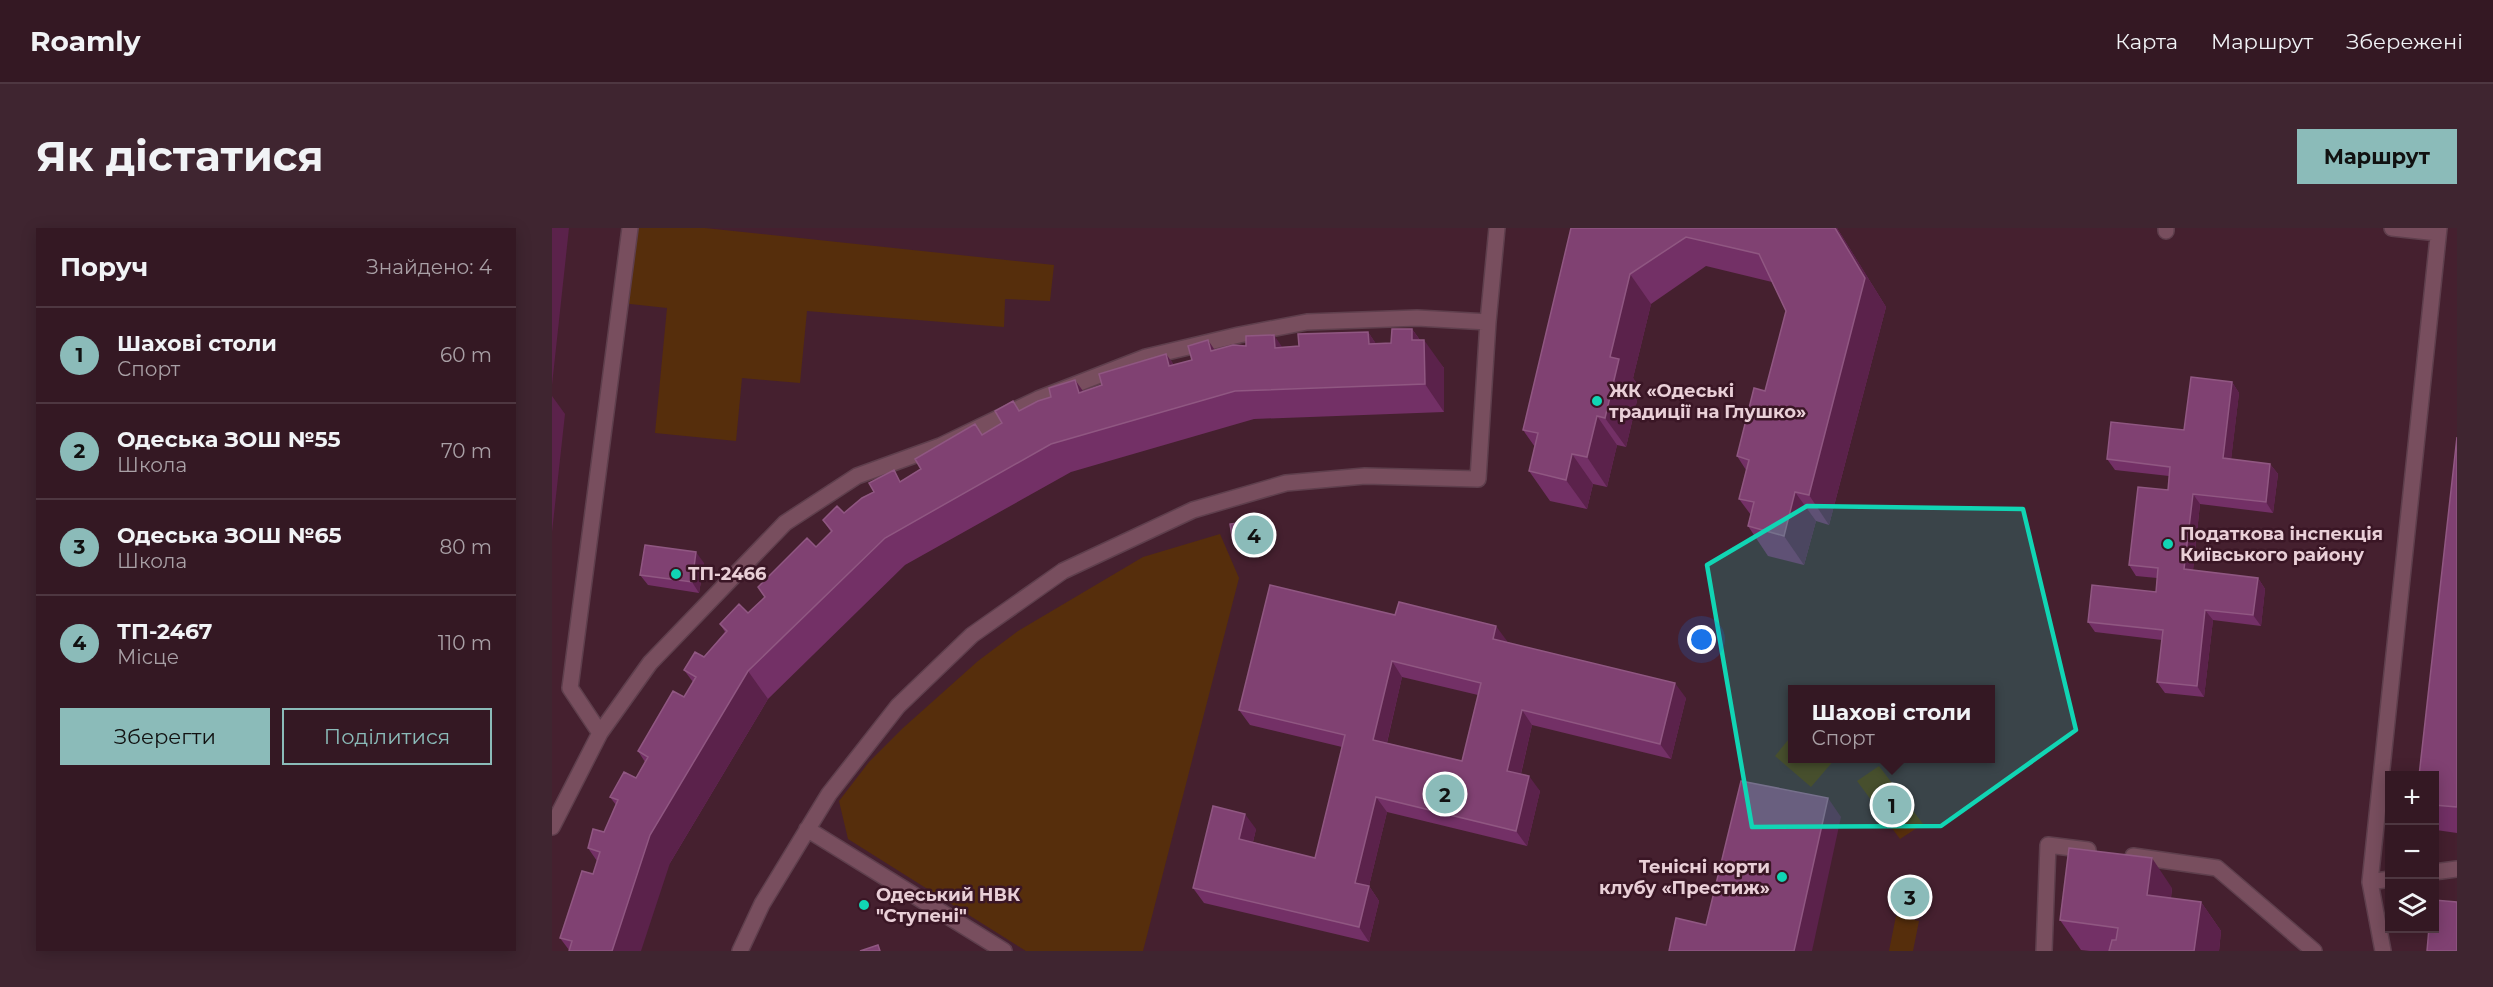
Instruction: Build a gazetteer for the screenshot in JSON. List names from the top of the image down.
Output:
{
  "places": [
    "ЖК «Одеські традиції на Глушко»",
    "Податкова інспекція Київського району",
    "ТП-2466",
    "Тенісні корти клубу «Престиж»",
    "Одеський НВК \"Ступені\""
  ],
  "page": {
    "header": "Roamly",
    "nav": ["Карта", "Маршрут", "Збережені"],
    "buttons": [
      "Маршрут",
      ["Зберегти", "Поділитися"]
    ],
    "title": "Як дістатися",
    "heading": ["Поруч", "Знайдено: 4"],
    "list": [
      {
        "mark": "1",
        "name": "Шахові столи",
        "note": "Спорт",
        "value": "60 m"
      },
      {
        "mark": "2",
        "name": "Одеська ЗОШ №55",
        "note": "Школа",
        "value": "70 m"
      },
      {
        "mark": "3",
        "name": "Одеська ЗОШ №65",
        "note": "Школа",
        "value": "80 m"
      },
      {
        "mark": "4",
        "name": "ТП-2467",
        "note": "Місце",
        "value": "110 m"
      }
    ],
    "pins": [
      "4",
      "2",
      "1",
      "3"
    ],
    "popup": ["Шахові столи", "Спорт"],
    "map_buttons": ["+", "−"]
  }
}
